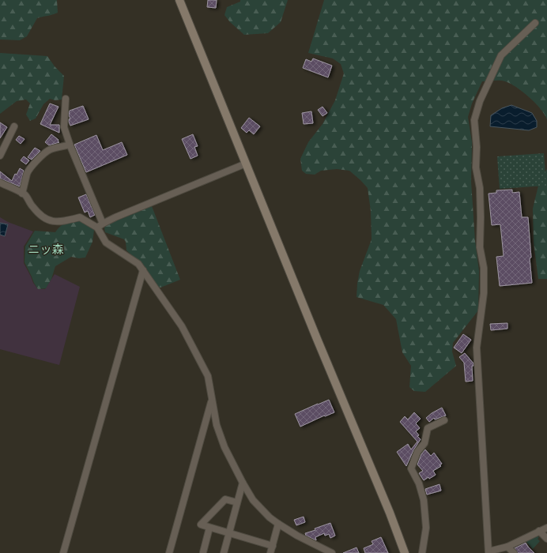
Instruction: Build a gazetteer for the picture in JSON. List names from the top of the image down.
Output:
{
  "parks": ["ニッ森"]
}
